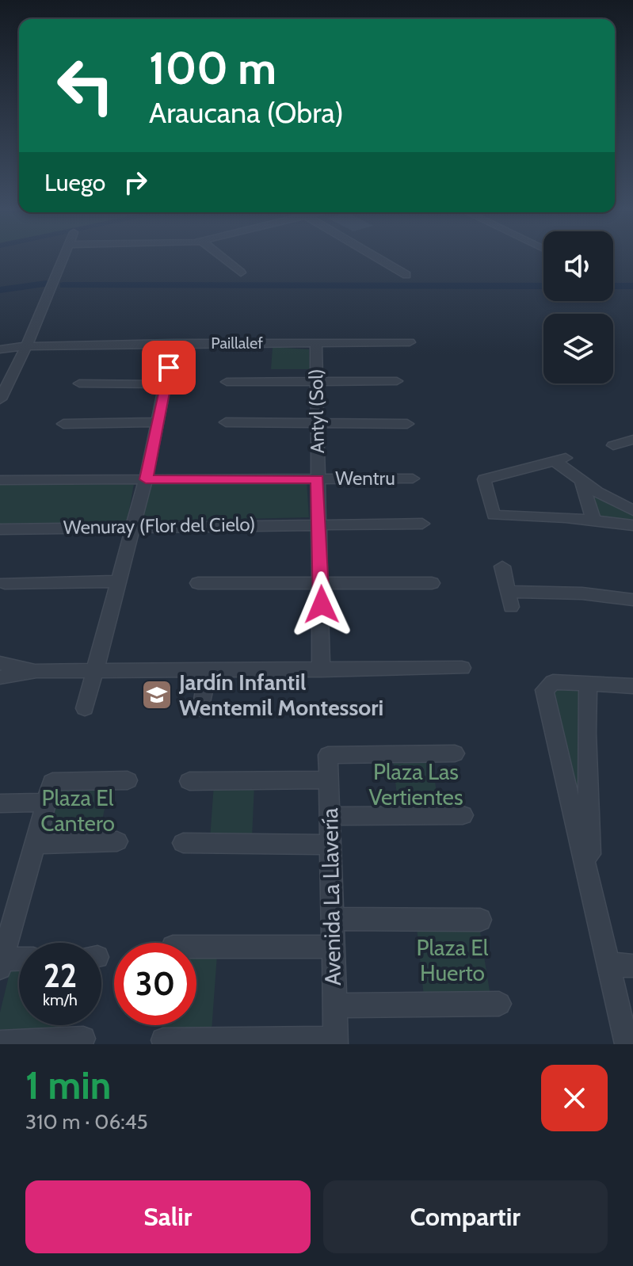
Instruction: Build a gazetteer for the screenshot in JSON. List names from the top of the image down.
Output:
{
  "streets": {
    "street": [
      "Paillalef",
      "Antyl (Sol)",
      "Wentru",
      "Wenuray (Flor del Cielo)",
      "Avenida La Llavería"
    ]
  },
  "crossings": [
    ["Paillalef", "Antyl (Sol)"],
    ["Antyl (Sol)", "Wentru"],
    ["Antyl (Sol)", "Wenuray (Flor del Cielo)"]
  ],
  "parks": ["Plaza Las Vertientes", "Plaza El Cantero", "Plaza El Huerto"],
  "places": {
    "school or university": ["Jardín Infantil Wentemil Montessori"]
  },
  "page": {
    "turn": ["100 m", "Araucana (Obra)"],
    "then": "Luego",
    "speed": "22 km/h",
    "limit": "30",
    "heading": ["1 min", "310 m · 06:45"],
    "buttons": ["Salir", "Compartir"]
  }
}
